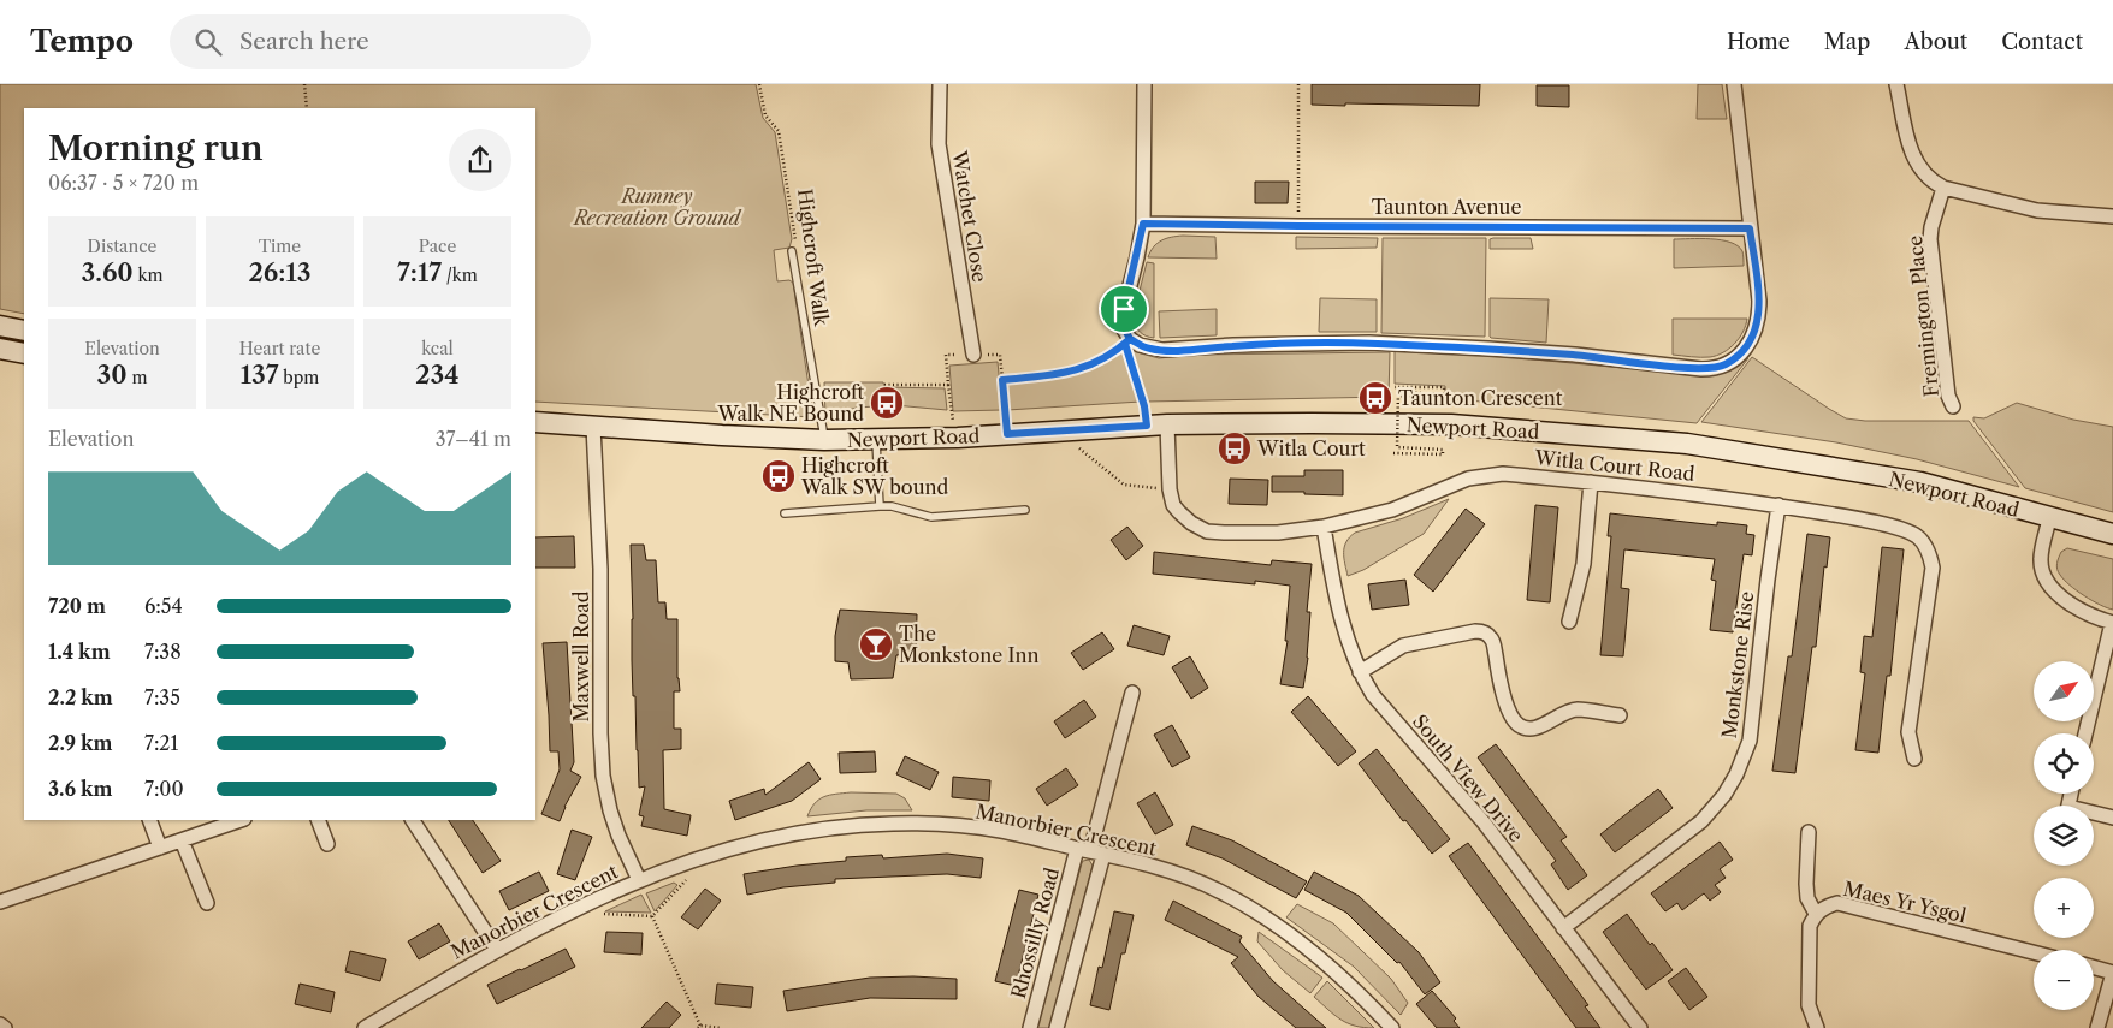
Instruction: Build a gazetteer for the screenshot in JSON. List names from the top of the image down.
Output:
{
  "streets": {
    "main road": ["Newport Road"],
    "street": [
      "Taunton Avenue",
      "Watchet Close",
      "Fremington Place",
      "Witla Court Road",
      "Maxwell Road",
      "Monkstone Rise",
      "South View Drive",
      "Manorbier Crescent",
      "Maes Yr Ysgol",
      "Rhossilly Road"
    ],
    "lane": ["Highcroft Walk"]
  },
  "crossings": [
    ["Highcroft Walk", "Newport Road"],
    ["Newport Road", "Witla Court Road"],
    ["Newport Road", "Maxwell Road"],
    ["Witla Court Road", "Monkstone Rise"],
    ["Witla Court Road", "South View Drive"],
    ["Maxwell Road", "Manorbier Crescent"],
    ["Monkstone Rise", "South View Drive"],
    ["Manorbier Crescent", "Rhossilly Road"]
  ],
  "parks": ["Rumney Recreation Ground"],
  "places": {
    "bus stop": [
      "Taunton Crescent",
      "Highcroft Walk NE Bound",
      "Witla Court",
      "Highcroft Walk SW bound"
    ],
    "bar": ["The Monkstone Inn"]
  },
  "north": "top right",
  "page": {
    "header": "Tempo",
    "search": "Search here",
    "nav": [
      "Home",
      "Map",
      "About",
      "Contact"
    ],
    "heading": ["Morning run", "06:37 · 5 × 720 m"],
    "stats": [
      ["Distance", "3.60 km"],
      ["Time", "26:13"],
      ["Pace", "7:17 /km"],
      ["Elevation", "30 m"],
      ["Heart rate", "137 bpm"],
      ["kcal", "234"]
    ],
    "chart": ["Elevation", "37–41 m"],
    "list": [
      {
        "name": "720 m",
        "note": "6:54"
      },
      {
        "name": "1.4 km",
        "note": "7:38"
      },
      {
        "name": "2.2 km",
        "note": "7:35"
      },
      {
        "name": "2.9 km",
        "note": "7:21"
      },
      {
        "name": "3.6 km",
        "note": "7:00"
      }
    ],
    "map_buttons": ["+", "−"]
  }
}
